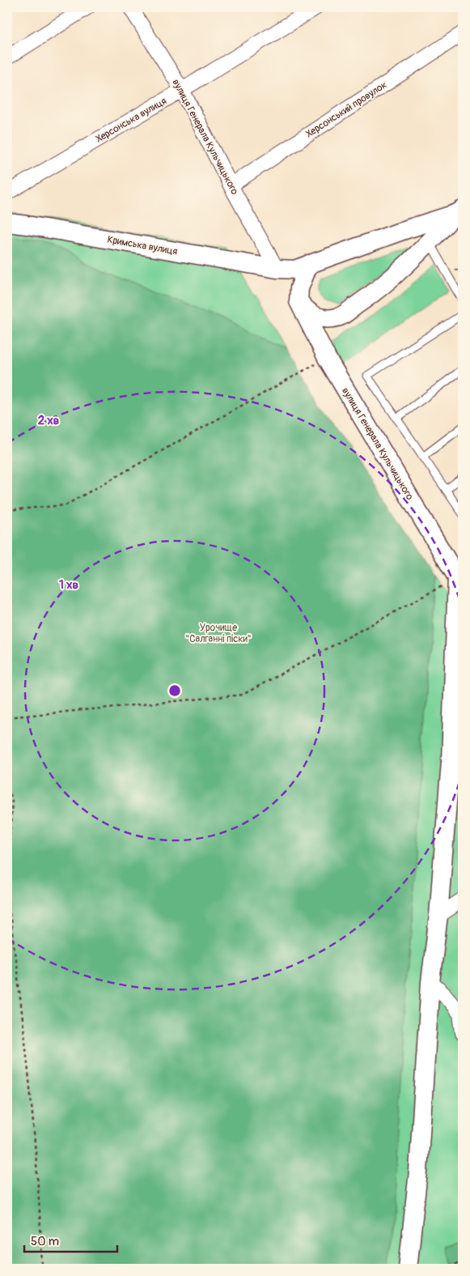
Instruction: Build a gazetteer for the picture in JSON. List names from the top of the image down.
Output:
{
  "streets": {
    "street": [
      "Херсонський провулок",
      "Херсонська вулиця",
      "вулиця Генерала Кульчицького",
      "Кримська вулиця"
    ]
  },
  "crossings": [
    ["Херсонський провулок", "вулиця Генерала Кульчицького"],
    ["Херсонська вулиця", "вулиця Генерала Кульчицького"],
    ["вулиця Генерала Кульчицького", "Кримська вулиця"]
  ],
  "parks": ["Урочище \"Салганні піски\""],
  "scale_bar": "50 m",
  "rings": ["2 хв", "1 хв"]
}
